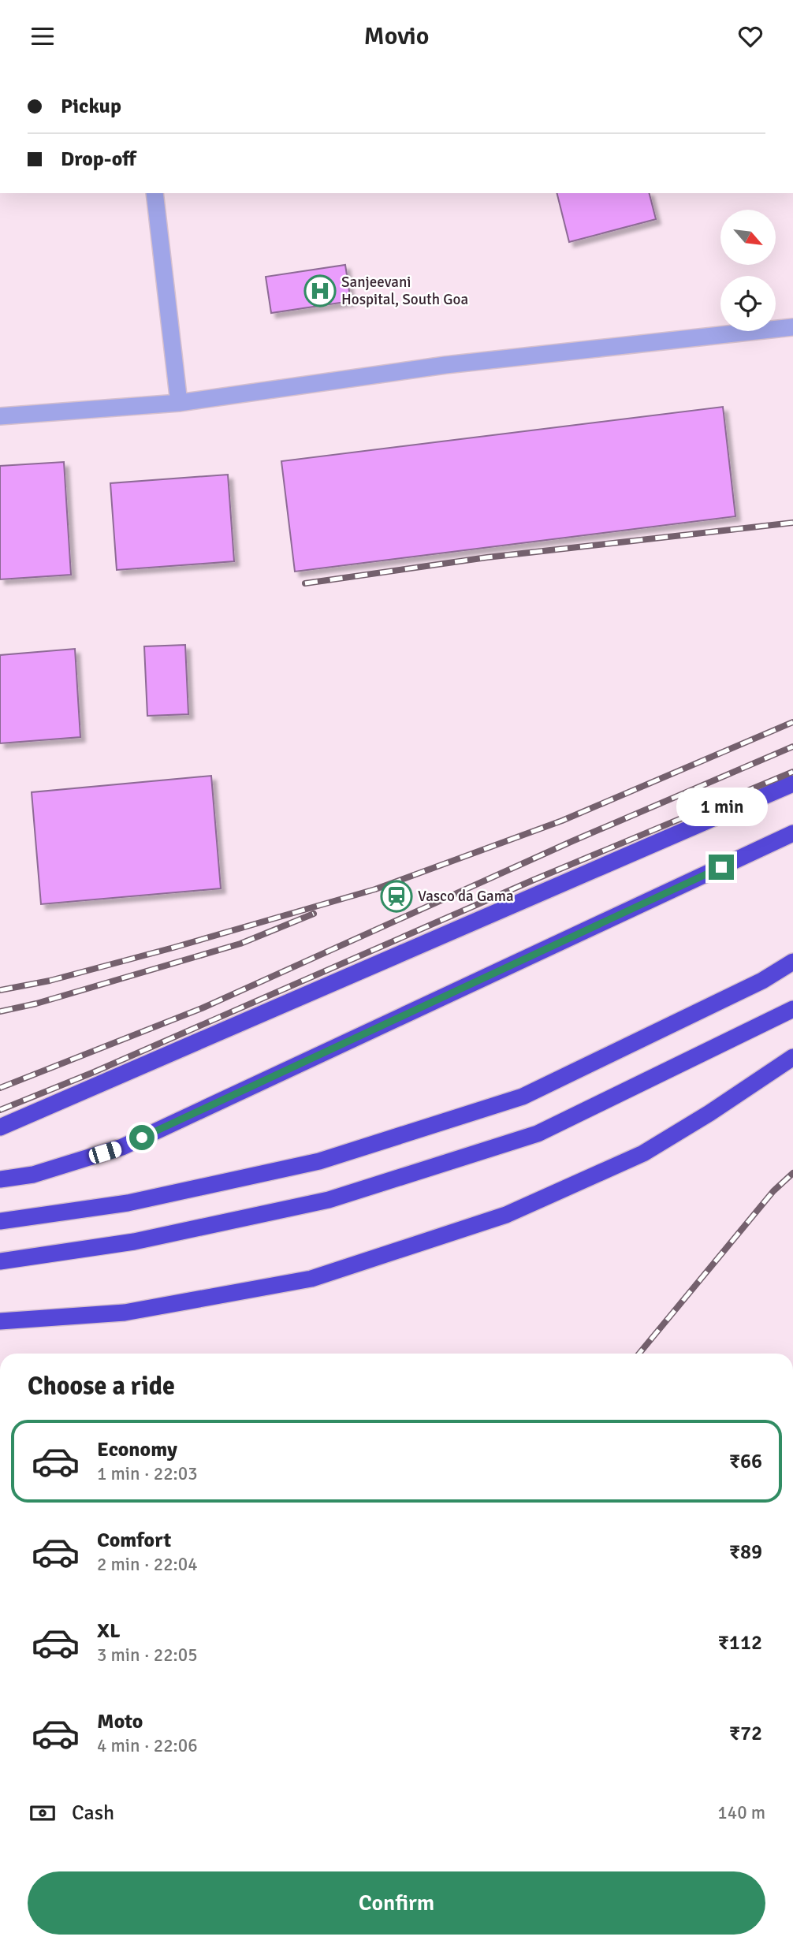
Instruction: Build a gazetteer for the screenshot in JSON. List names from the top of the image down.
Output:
{
  "places": {
    "hospital": ["Sanjeevani Hospital, South Goa"],
    "station": ["Vasco da Gama"]
  },
  "north": "bottom right",
  "page": {
    "header": "Movio",
    "banner": ["Pickup", "Drop-off"],
    "bubble": "1 min",
    "heading": "Choose a ride",
    "list": [
      {
        "name": "Economy",
        "note": "1 min · 22:03",
        "value": "₹66"
      },
      {
        "name": "Comfort",
        "note": "2 min · 22:04",
        "value": "₹89"
      },
      {
        "name": "XL",
        "note": "3 min · 22:05",
        "value": "₹112"
      },
      {
        "name": "Moto",
        "note": "4 min · 22:06",
        "value": "₹72"
      }
    ],
    "pay": ["Cash", "140 m"],
    "buttons": "Confirm"
  }
}
